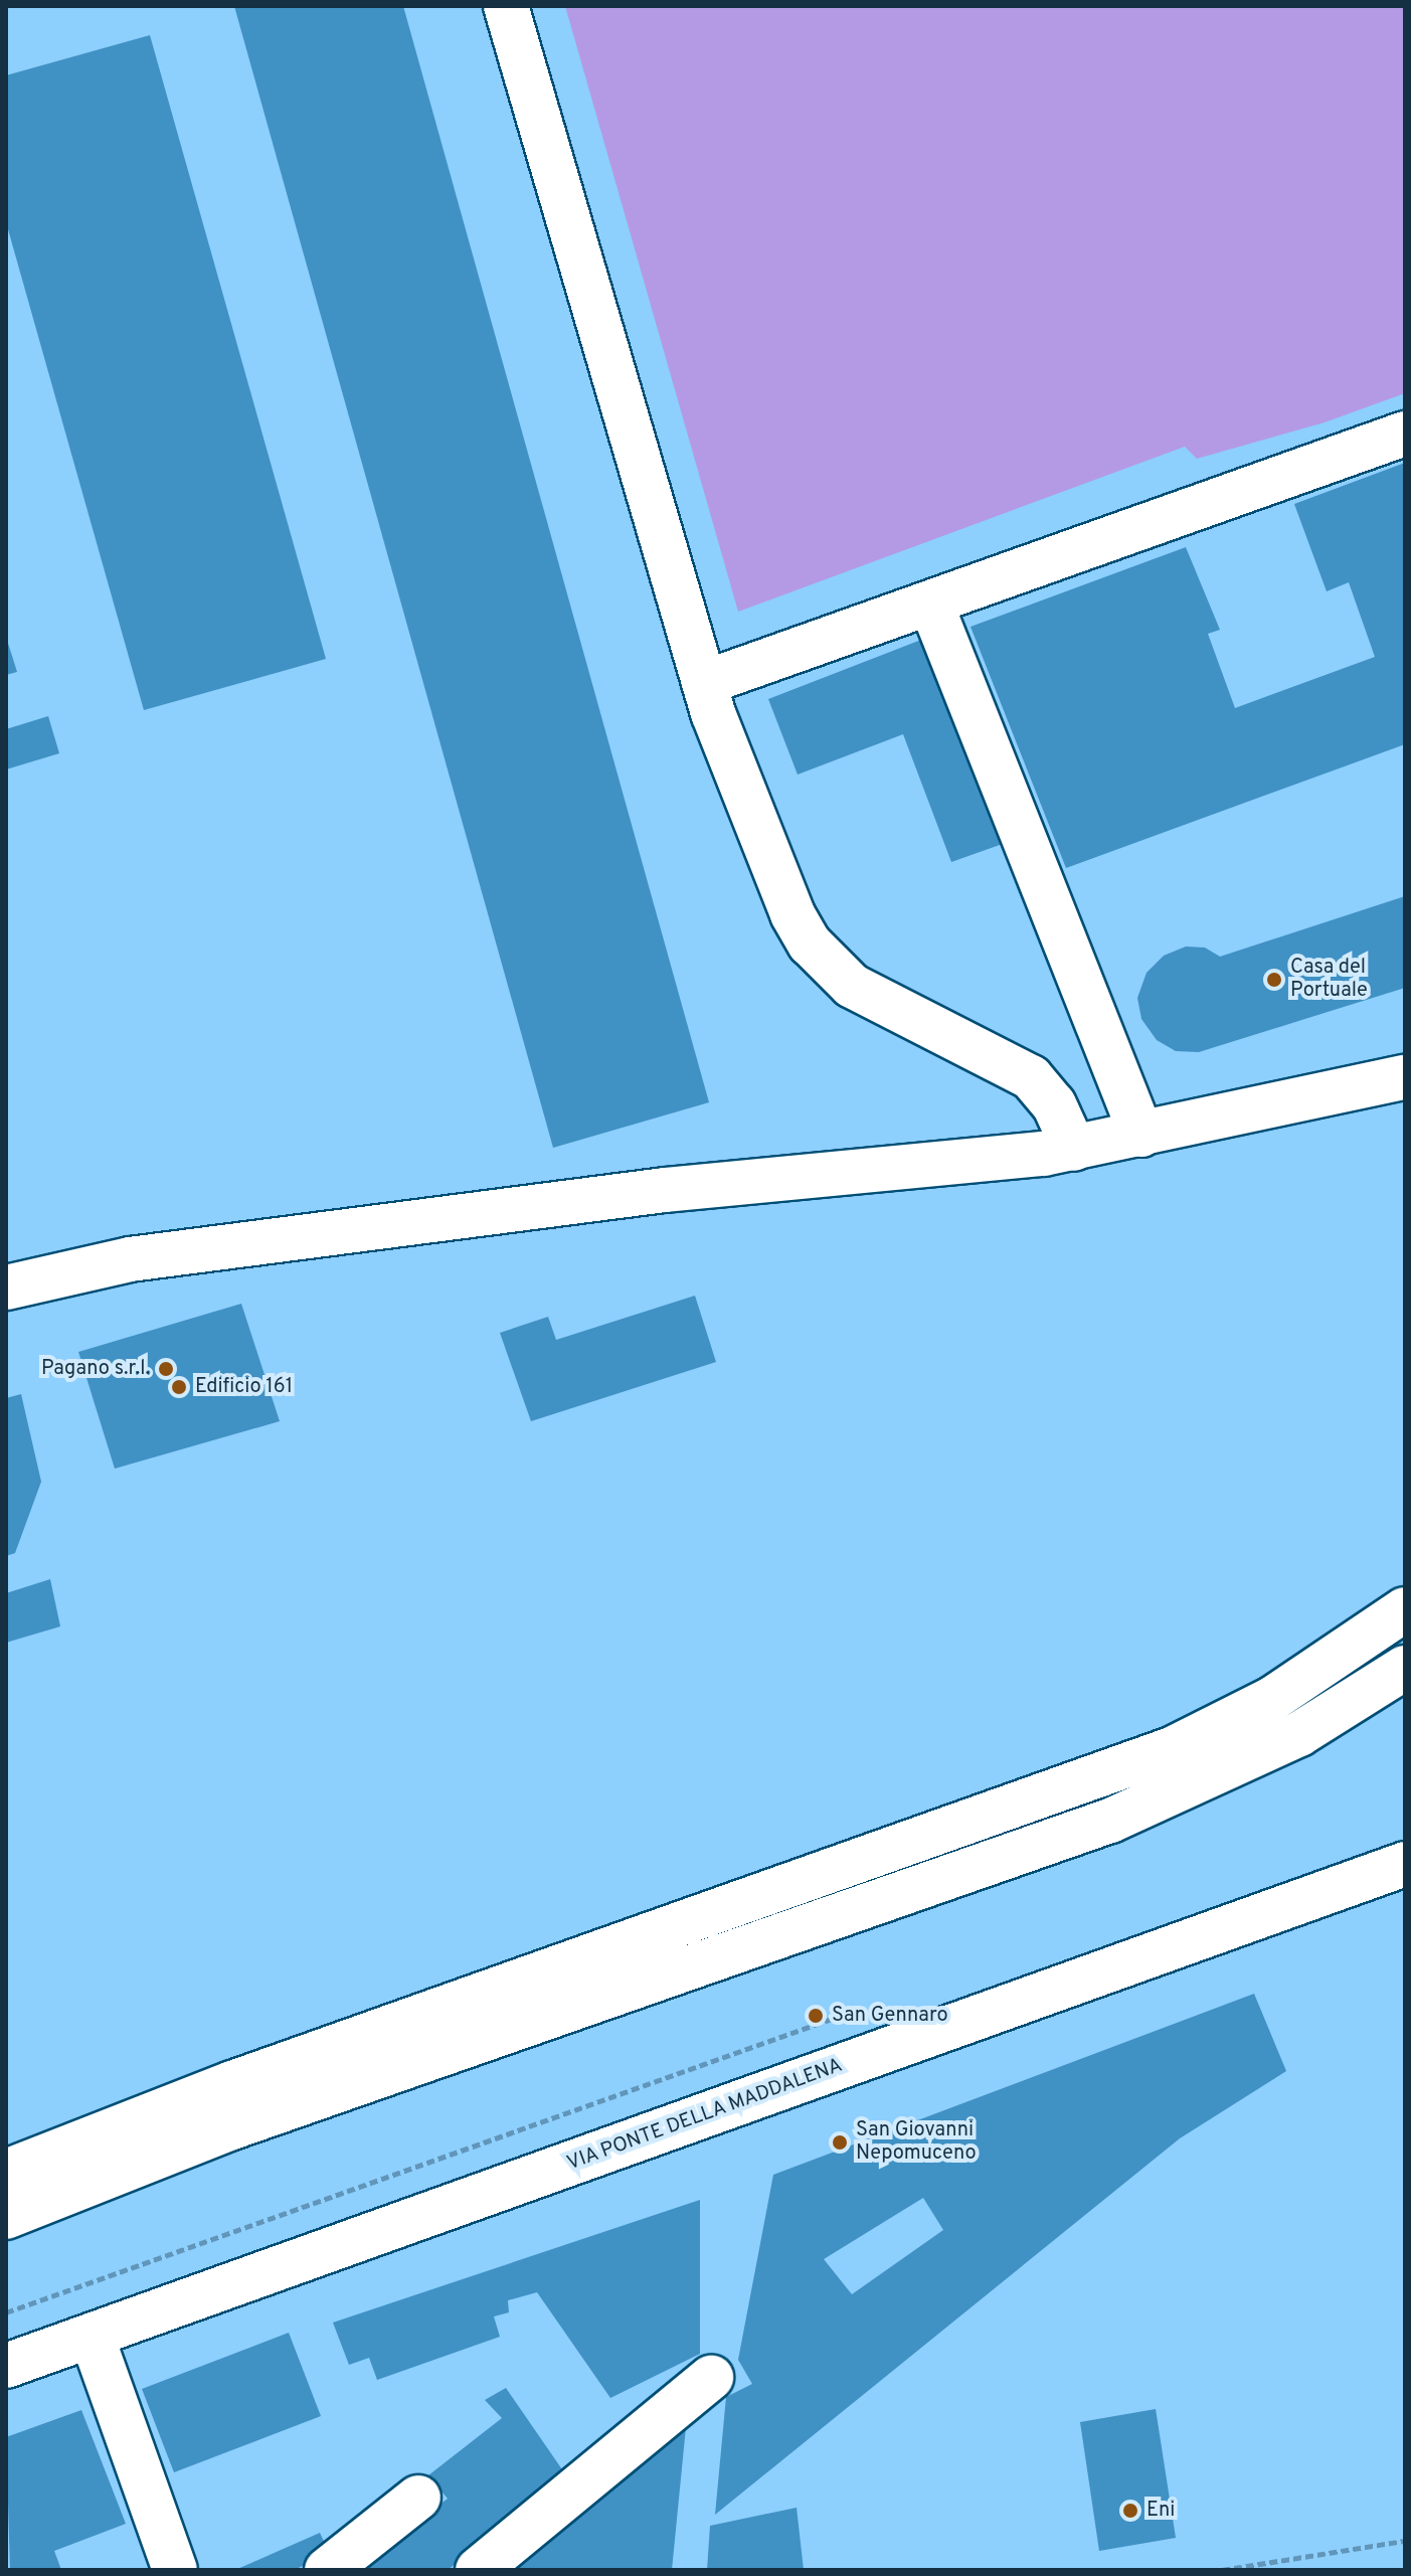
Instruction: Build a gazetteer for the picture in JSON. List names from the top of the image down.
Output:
{
  "streets": {
    "street": ["VIA PONTE DELLA MADDALENA"]
  },
  "places": [
    "Casa del Portuale",
    "Pagano s.r.l.",
    "Edificio 161",
    "San Gennaro",
    "San Giovanni Nepomuceno",
    "Eni"
  ]
}
